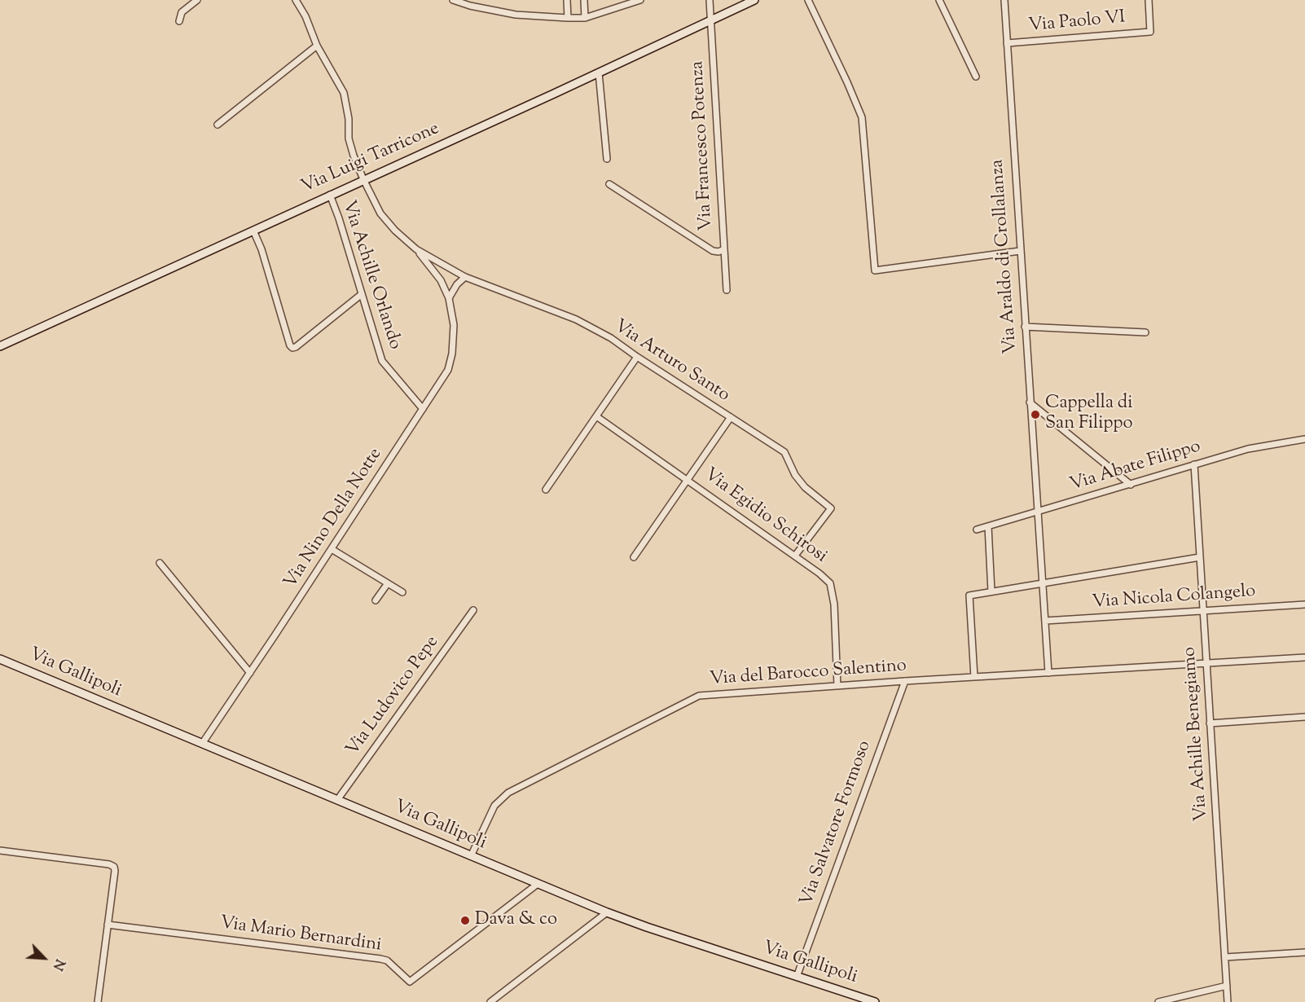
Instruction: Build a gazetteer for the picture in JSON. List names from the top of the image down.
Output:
{
  "streets": {
    "main road": ["Via Luigi Tarricone", "Via Gallipoli"],
    "street": [
      "Via Paolo VI",
      "Via Francesco Potenza",
      "Via Araldo di Crollalanza",
      "Via Achille Orlando",
      "Via Arturo Santo",
      "Via Abate Filippo",
      "Via Egidio Schirosi",
      "Via Nino Della Notte",
      "Via Nicola Colangelo",
      "Via del Barocco Salentino",
      "Via Ludovico Pepe",
      "Via Achille Benegiamo",
      "Via Salvatore Formoso",
      "Via Mario Bernardini"
    ]
  },
  "crossings": [
    ["Via Paolo VI", "Via Araldo di Crollalanza"],
    ["Via Francesco Potenza", "Via Luigi Tarricone"],
    ["Via Luigi Tarricone", "Via Achille Orlando"],
    ["Via Luigi Tarricone", "Via Arturo Santo"],
    ["Via Araldo di Crollalanza", "Via Abate Filippo"],
    ["Via Araldo di Crollalanza", "Via Nicola Colangelo"],
    ["Via Araldo di Crollalanza", "Via del Barocco Salentino"],
    ["Via Achille Orlando", "Via Nino Della Notte"],
    ["Via Arturo Santo", "Via Egidio Schirosi"],
    ["Via Arturo Santo", "Via Nino Della Notte"],
    ["Via Abate Filippo", "Via Achille Benegiamo"],
    ["Via Egidio Schirosi", "Via del Barocco Salentino"],
    ["Via Nino Della Notte", "Via Gallipoli"],
    ["Via Nicola Colangelo", "Via Achille Benegiamo"],
    ["Via Gallipoli", "Via del Barocco Salentino"],
    ["Via Gallipoli", "Via Ludovico Pepe"],
    ["Via Gallipoli", "Via Salvatore Formoso"],
    ["Via Gallipoli", "Via Mario Bernardini"],
    ["Via del Barocco Salentino", "Via Achille Benegiamo"],
    ["Via del Barocco Salentino", "Via Salvatore Formoso"]
  ],
  "places": ["Cappella di San Filippo", "Dava & co"],
  "north": "bottom right"
}
